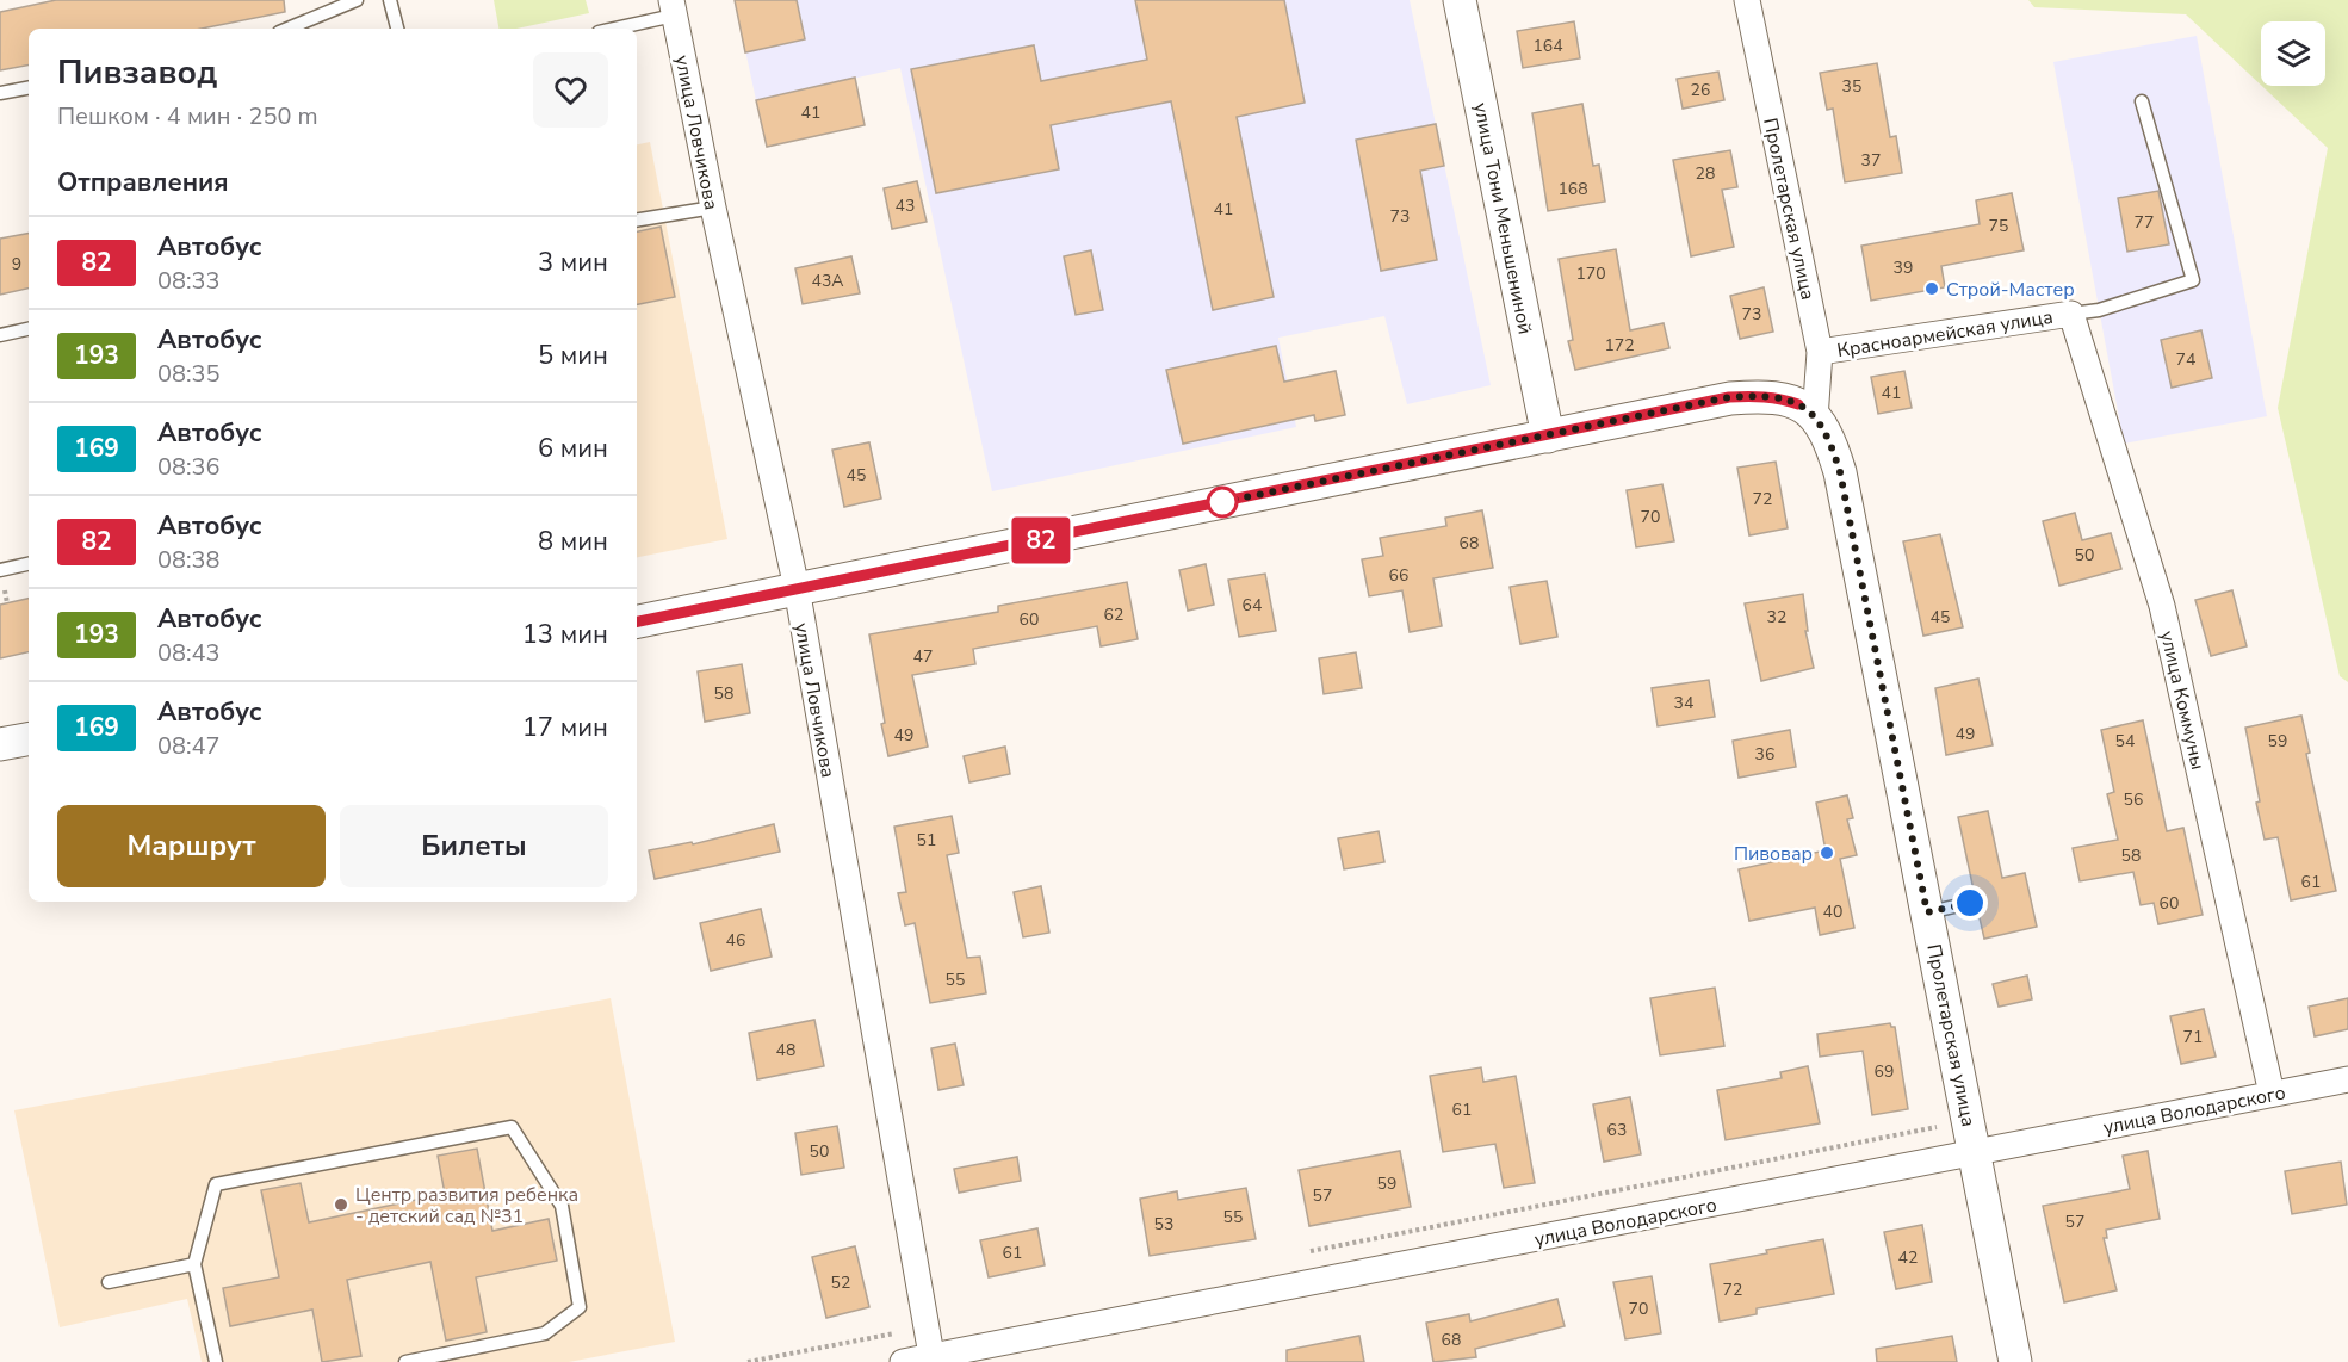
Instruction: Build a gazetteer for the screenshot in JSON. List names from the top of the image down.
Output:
{
  "streets": {
    "street": [
      "улица Ловчикова",
      "Пролетарская улица",
      "улица Тони Меньшениной",
      "Красноармейская улица",
      "улица Коммуны",
      "улица Володарского"
    ]
  },
  "crossings": [
    ["улица Ловчикова", "улица Володарского"],
    ["Пролетарская улица", "Красноармейская улица"],
    ["Пролетарская улица", "улица Володарского"],
    ["Красноармейская улица", "улица Коммуны"],
    ["улица Коммуны", "улица Володарского"]
  ],
  "places": ["Строй-Мастер", "Пивовар", "Центр развития ребенка - детский сад №31"],
  "lines": ["bus line 82"],
  "house_numbers": [
    "164",
    "35",
    "26",
    "41",
    "37",
    "28",
    "168",
    "43",
    "41",
    "73",
    "77",
    "75",
    "9",
    "39",
    "170",
    "43А",
    "73",
    "172",
    "74",
    "41",
    "45",
    "72",
    "70",
    "68",
    "50",
    "66",
    "64",
    "62",
    "32",
    "45",
    "60",
    "47",
    "58",
    "34",
    "49",
    "49",
    "54",
    "59",
    "36",
    "56",
    "51",
    "58",
    "61",
    "60",
    "40",
    "46",
    "55",
    "71",
    "48",
    "69",
    "61",
    "63",
    "50",
    "59",
    "57",
    "55",
    "57",
    "53",
    "61",
    "42",
    "52",
    "72",
    "70",
    "68"
  ],
  "page": {
    "on_map": "82",
    "heading": [
      ["Пивзавод", "Пешком · 4 мин · 250 m"],
      "Отправления"
    ],
    "list": [
      {
        "mark": "82",
        "name": "Автобус",
        "note": "08:33",
        "value": "3 мин"
      },
      {
        "mark": "193",
        "name": "Автобус",
        "note": "08:35",
        "value": "5 мин"
      },
      {
        "mark": "169",
        "name": "Автобус",
        "note": "08:36",
        "value": "6 мин"
      },
      {
        "mark": "82",
        "name": "Автобус",
        "note": "08:38",
        "value": "8 мин"
      },
      {
        "mark": "193",
        "name": "Автобус",
        "note": "08:43",
        "value": "13 мин"
      },
      {
        "mark": "169",
        "name": "Автобус",
        "note": "08:47",
        "value": "17 мин"
      }
    ],
    "buttons": ["Маршрут", "Билеты"]
  }
}
